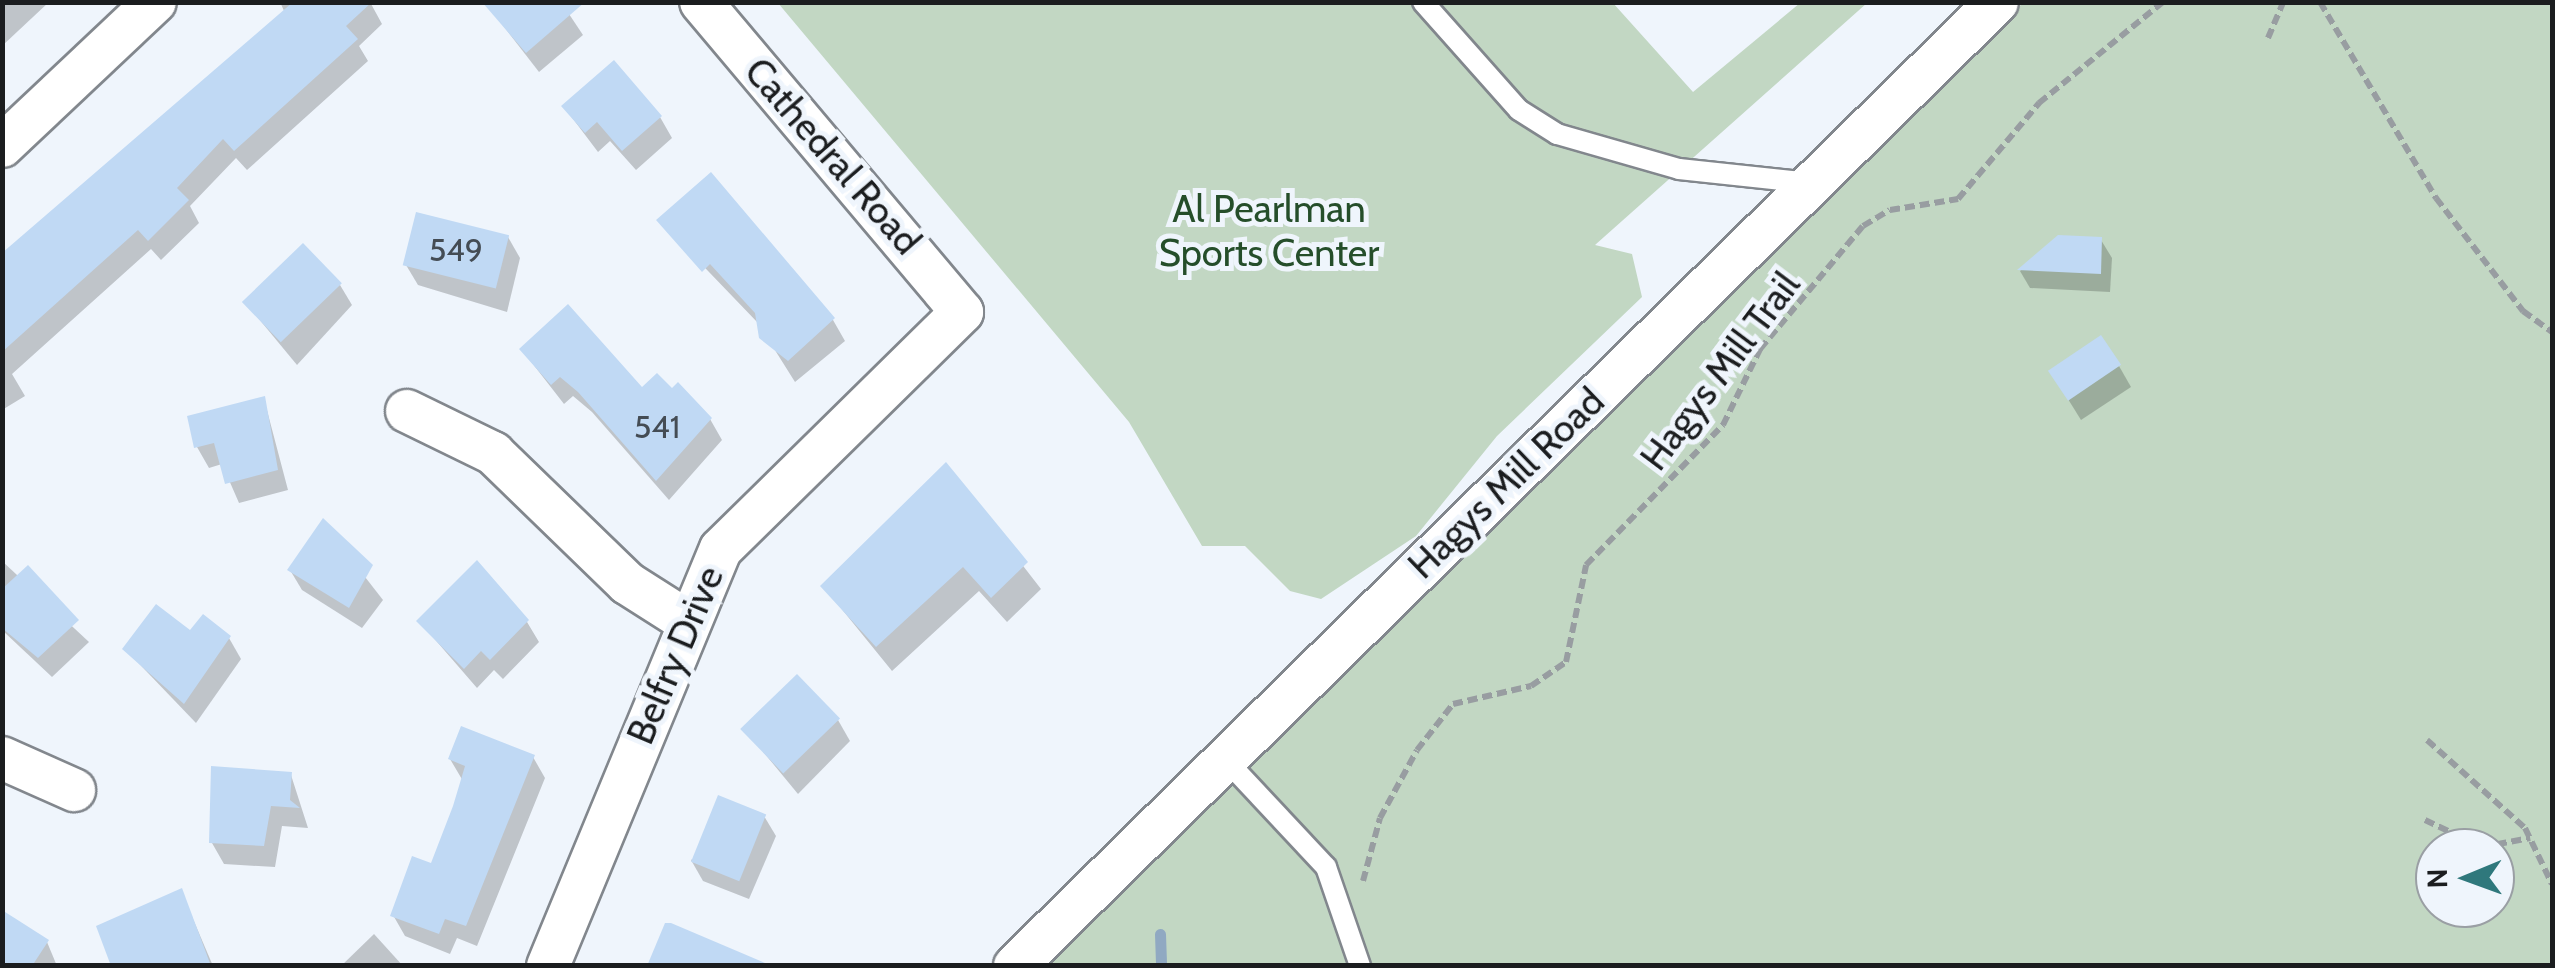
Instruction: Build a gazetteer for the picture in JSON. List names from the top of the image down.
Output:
{
  "streets": {
    "street": ["Cathedral Road", "Hagys Mill Road", "Belfry Drive"],
    "path": ["Hagys Mill Trail"]
  },
  "crossings": [
    ["Cathedral Road", "Belfry Drive"]
  ],
  "parks": ["Al Pearlman Sports Center"],
  "house_numbers": ["549", "541"],
  "north": "left"
}
